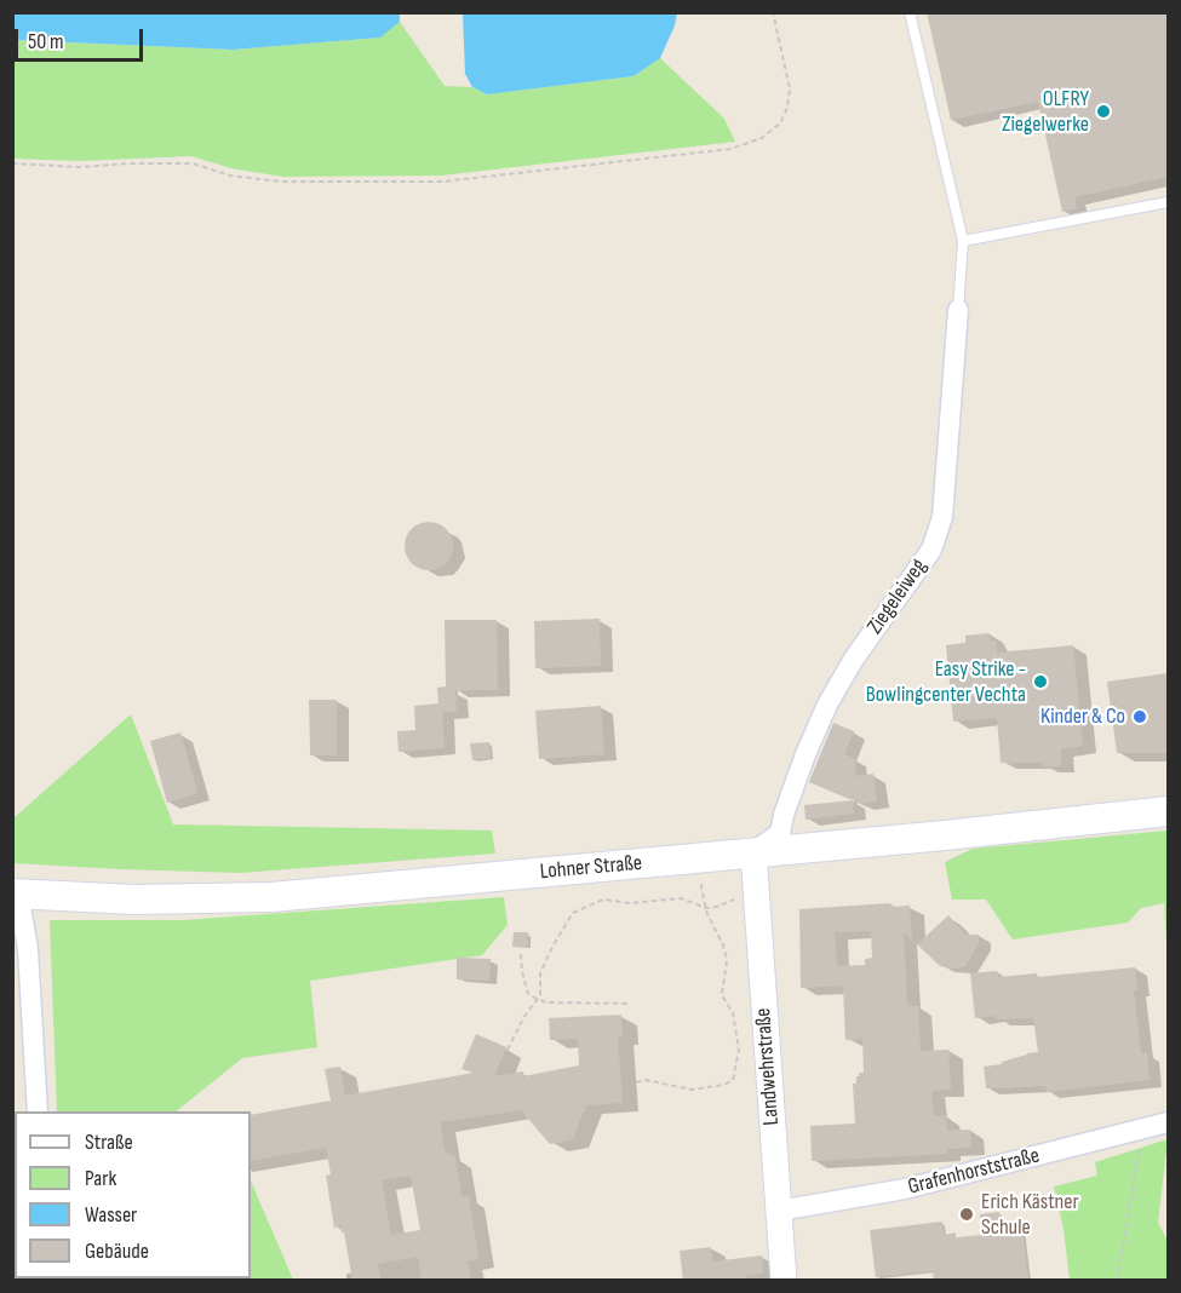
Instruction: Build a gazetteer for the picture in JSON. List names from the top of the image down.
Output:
{
  "streets": {
    "main road": ["Lohner Straße"],
    "street": ["Ziegeleiweg", "Landwehrstraße", "Grafenhorststraße"]
  },
  "crossings": [
    ["Ziegeleiweg", "Lohner Straße"],
    ["Ziegeleiweg", "Landwehrstraße"],
    ["Lohner Straße", "Landwehrstraße"],
    ["Landwehrstraße", "Grafenhorststraße"]
  ],
  "places": [
    "OLFRY Ziegelwerke",
    "Easy Strike - Bowlingcenter Vechta",
    "Kinder & Co",
    "Erich Kästner Schule"
  ],
  "legend": [
    "Straße",
    "Park",
    "Wasser",
    "Gebäude"
  ],
  "scale_bar": "50 m"
}
